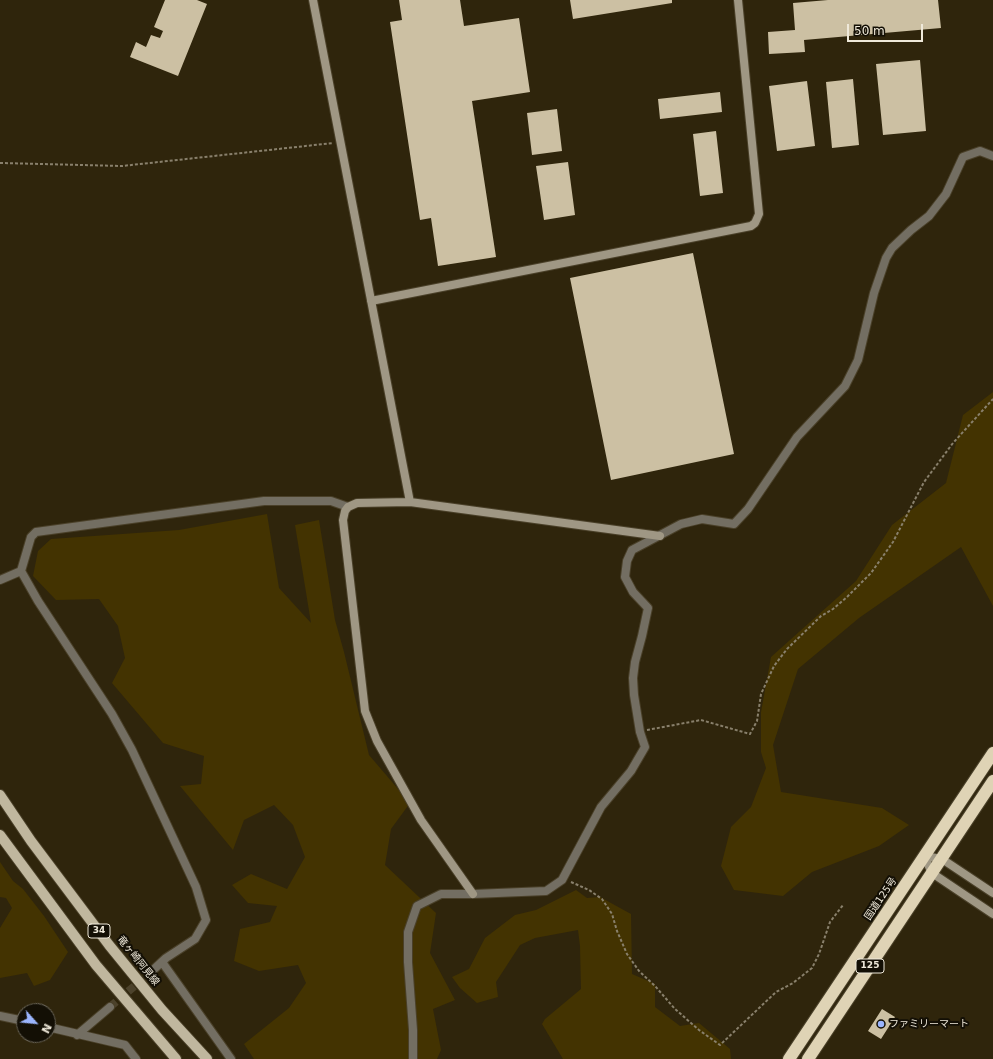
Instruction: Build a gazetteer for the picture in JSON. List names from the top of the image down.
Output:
{
  "streets": {
    "highway": ["国道125号", "125"],
    "main road": ["34", "竜ヶ崎阿見線"]
  },
  "places": ["ファミリーマート"],
  "scale_bar": "50 m",
  "north": "bottom right"
}
